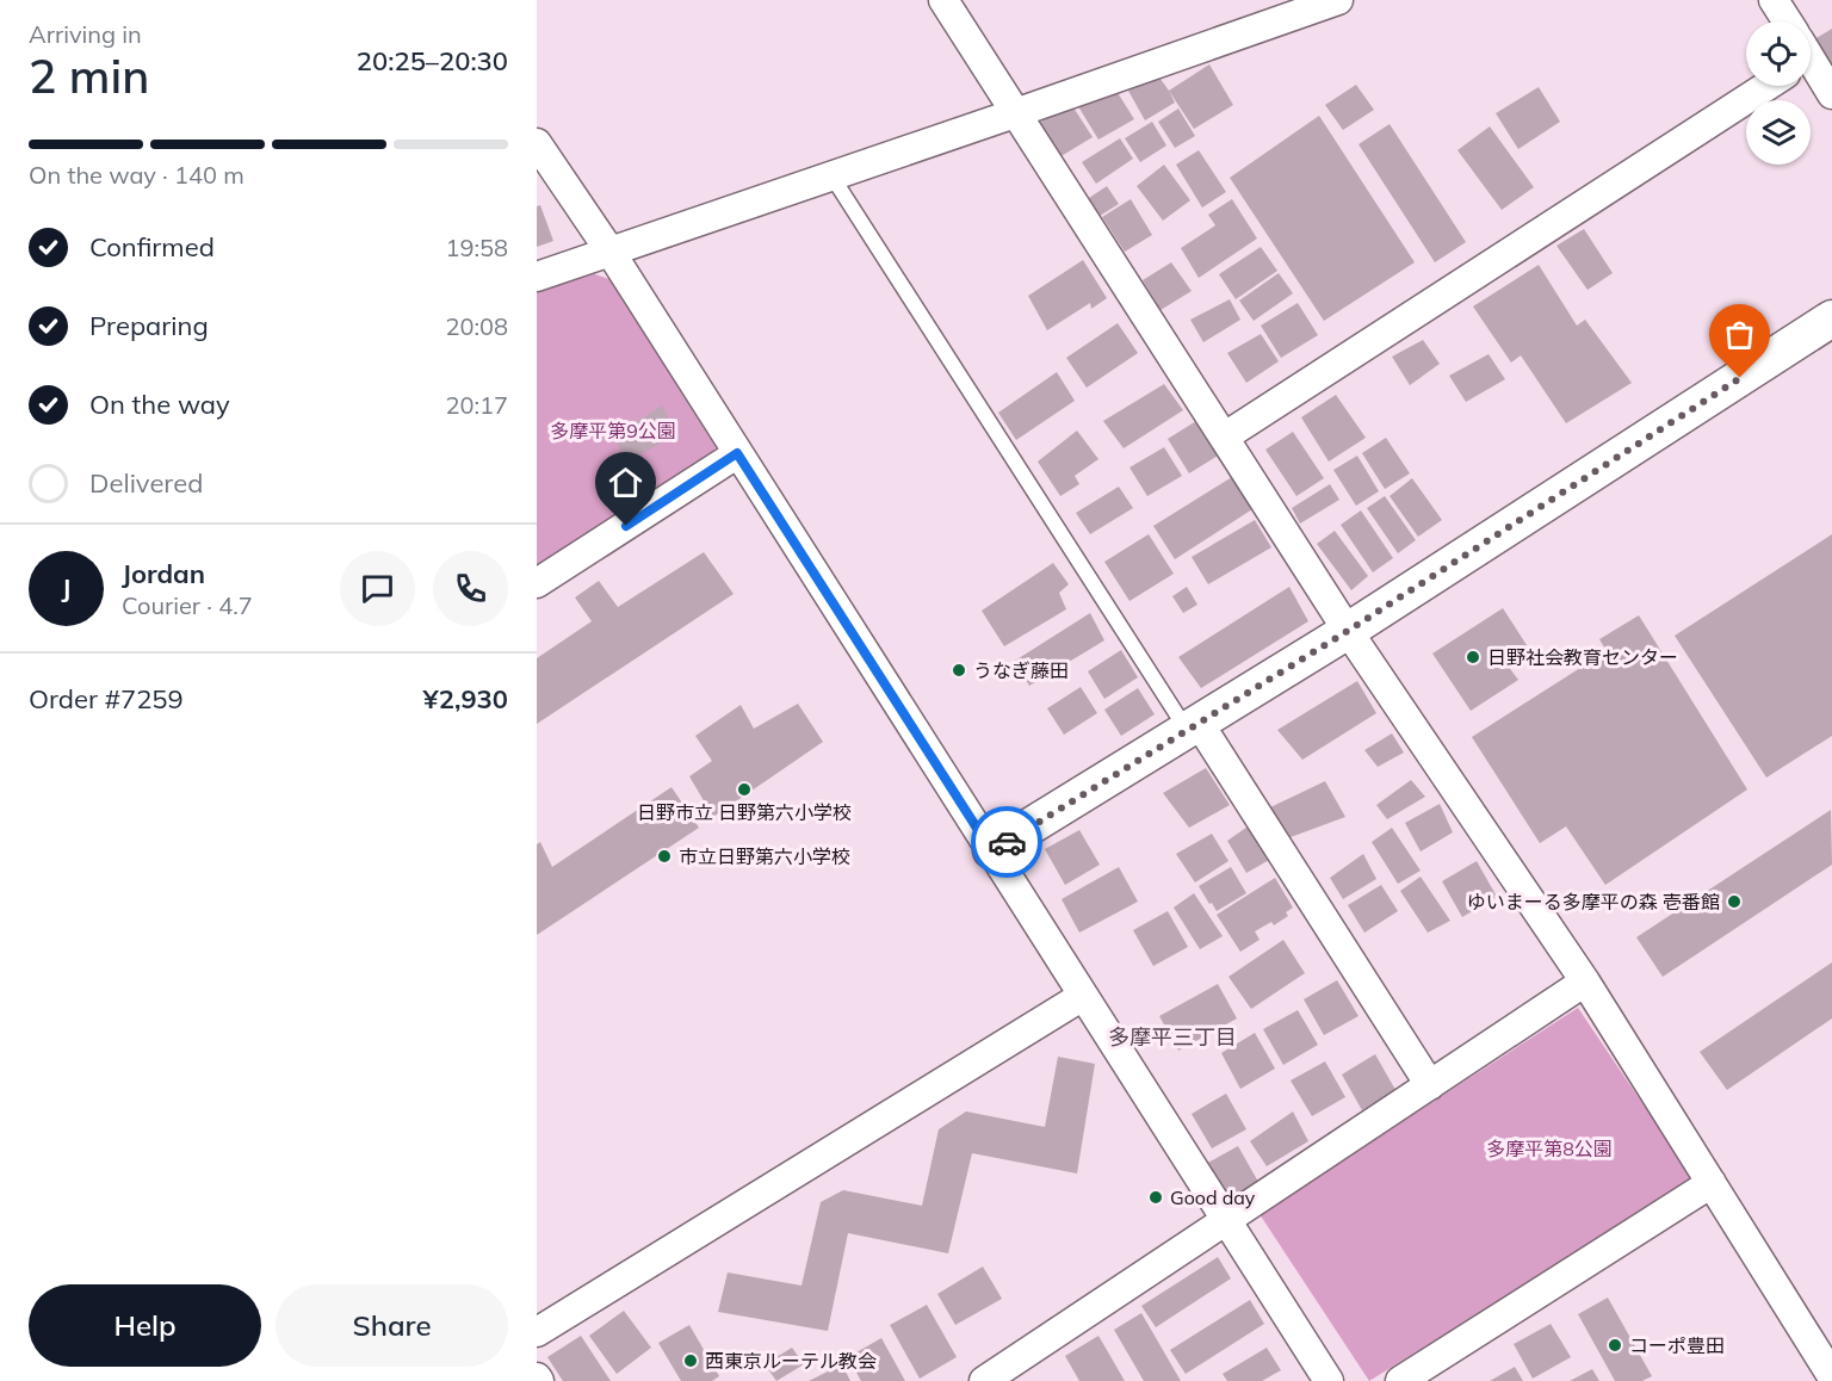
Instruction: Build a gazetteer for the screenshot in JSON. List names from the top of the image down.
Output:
{
  "districts": ["多摩平三丁目"],
  "parks": ["多摩平第9公園", "多摩平第8公園"],
  "places": [
    "日野社会教育センター",
    "うなぎ藤田",
    "日野市立 日野第六小学校",
    "市立日野第六小学校",
    "ゆいまーる多摩平の森 壱番館",
    "Good day",
    "コーポ豊田",
    "西東京ルーテル教会"
  ],
  "page": {
    "heading": ["2 min", "Arriving in", "20:25–20:30"],
    "panel": [
      "Jordan",
      "Courier · 4.7",
      "Order #7259",
      "¥2,930"
    ],
    "bar": "On the way · 140 m",
    "list": [
      ["Confirmed", "19:58"],
      ["Preparing", "20:08"],
      ["On the way", "20:17"],
      "Delivered"
    ],
    "round": "J",
    "buttons": ["Help", "Share"]
  }
}
